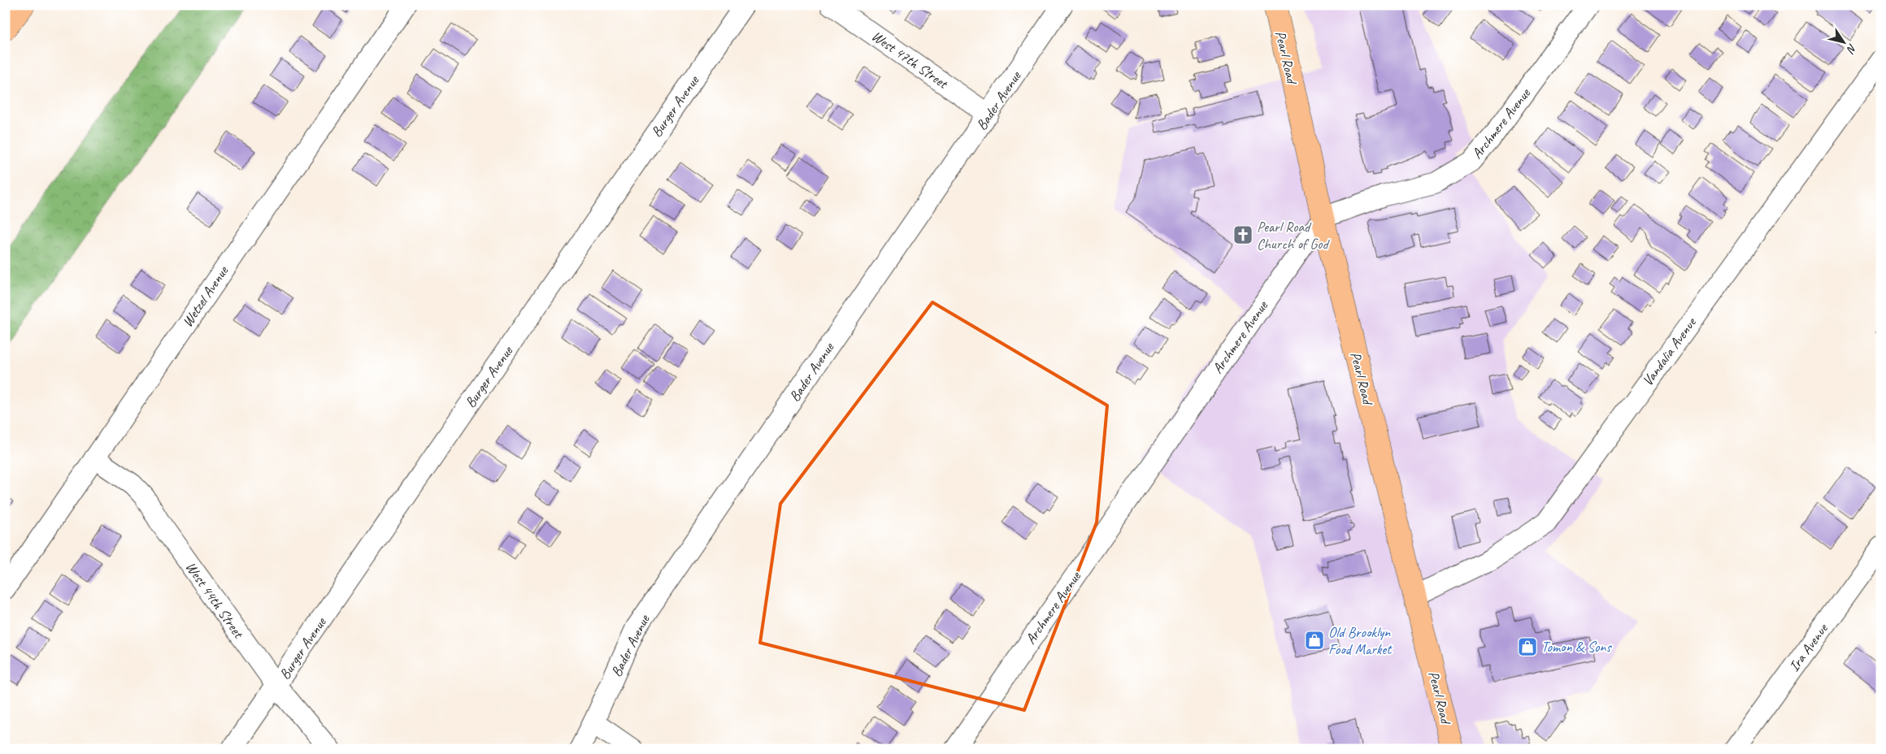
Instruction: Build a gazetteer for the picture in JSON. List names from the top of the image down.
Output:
{
  "streets": {
    "main road": ["Pearl Road"],
    "street": [
      "West 47th Street",
      "Bader Avenue",
      "Burger Avenue",
      "Archmere Avenue",
      "Wetzel Avenue",
      "Vandalia Avenue",
      "West 44th Street",
      "Ira Avenue"
    ]
  },
  "crossings": [
    ["Pearl Road", "Archmere Avenue"],
    ["Pearl Road", "Vandalia Avenue"],
    ["West 47th Street", "Bader Avenue"],
    ["Burger Avenue", "West 44th Street"],
    ["Wetzel Avenue", "West 44th Street"]
  ],
  "places": {
    "church": ["Pearl Road Church of God"],
    "shop": ["Old Brooklyn Food Market", "Tomon & Sons"]
  },
  "north": "bottom right"
}
